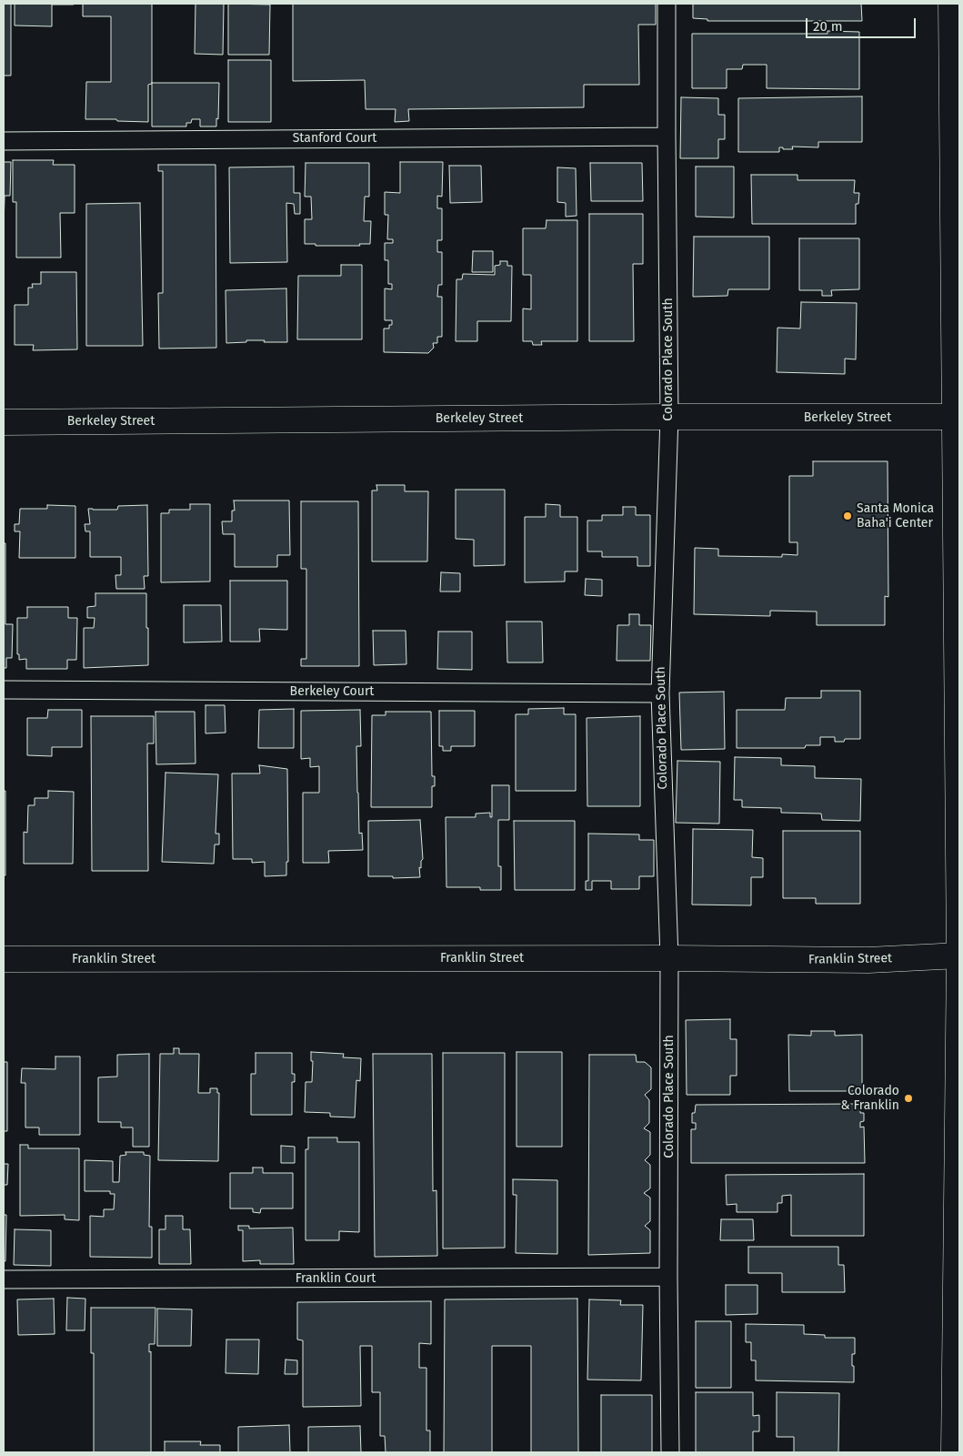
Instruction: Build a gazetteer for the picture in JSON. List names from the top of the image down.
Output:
{
  "streets": {
    "street": ["Berkeley Street", "Franklin Street"],
    "lane": [
      "Stanford Court",
      "Colorado Place South",
      "Berkeley Court",
      "Franklin Court"
    ]
  },
  "crossings": [
    ["Stanford Court", "Colorado Place South"],
    ["Colorado Place South", "Berkeley Street"],
    ["Colorado Place South", "Berkeley Court"],
    ["Colorado Place South", "Franklin Street"],
    ["Colorado Place South", "Franklin Court"]
  ],
  "places": ["Santa Monica Baha'i Center", "Colorado & Franklin"],
  "scale_bar": "20 m"
}
